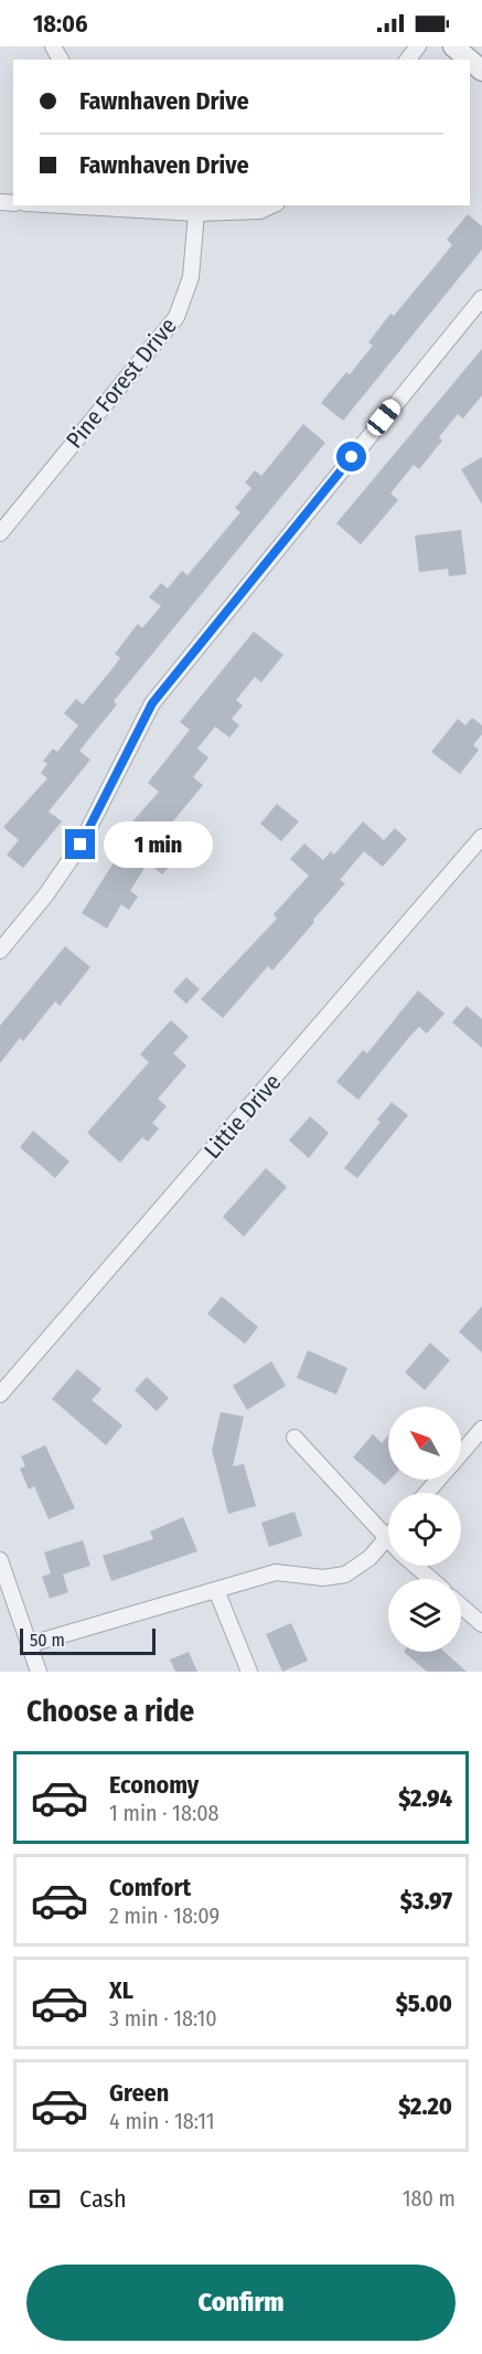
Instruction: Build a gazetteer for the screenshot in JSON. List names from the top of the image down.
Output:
{
  "streets": {
    "street": ["Pine Forest Drive", "Littie Drive"]
  },
  "scale_bar": "50 m",
  "north": "top left",
  "page": {
    "status": "18:06",
    "banner": ["Fawnhaven Drive", "Fawnhaven Drive"],
    "bubble": "1 min",
    "scale": "50 m",
    "heading": "Choose a ride",
    "list": [
      {
        "name": "Economy",
        "note": "1 min · 18:08",
        "value": "$2.94"
      },
      {
        "name": "Comfort",
        "note": "2 min · 18:09",
        "value": "$3.97"
      },
      {
        "name": "XL",
        "note": "3 min · 18:10",
        "value": "$5.00"
      },
      {
        "name": "Green",
        "note": "4 min · 18:11",
        "value": "$2.20"
      }
    ],
    "pay": ["Cash", "180 m"],
    "buttons": "Confirm"
  }
}
